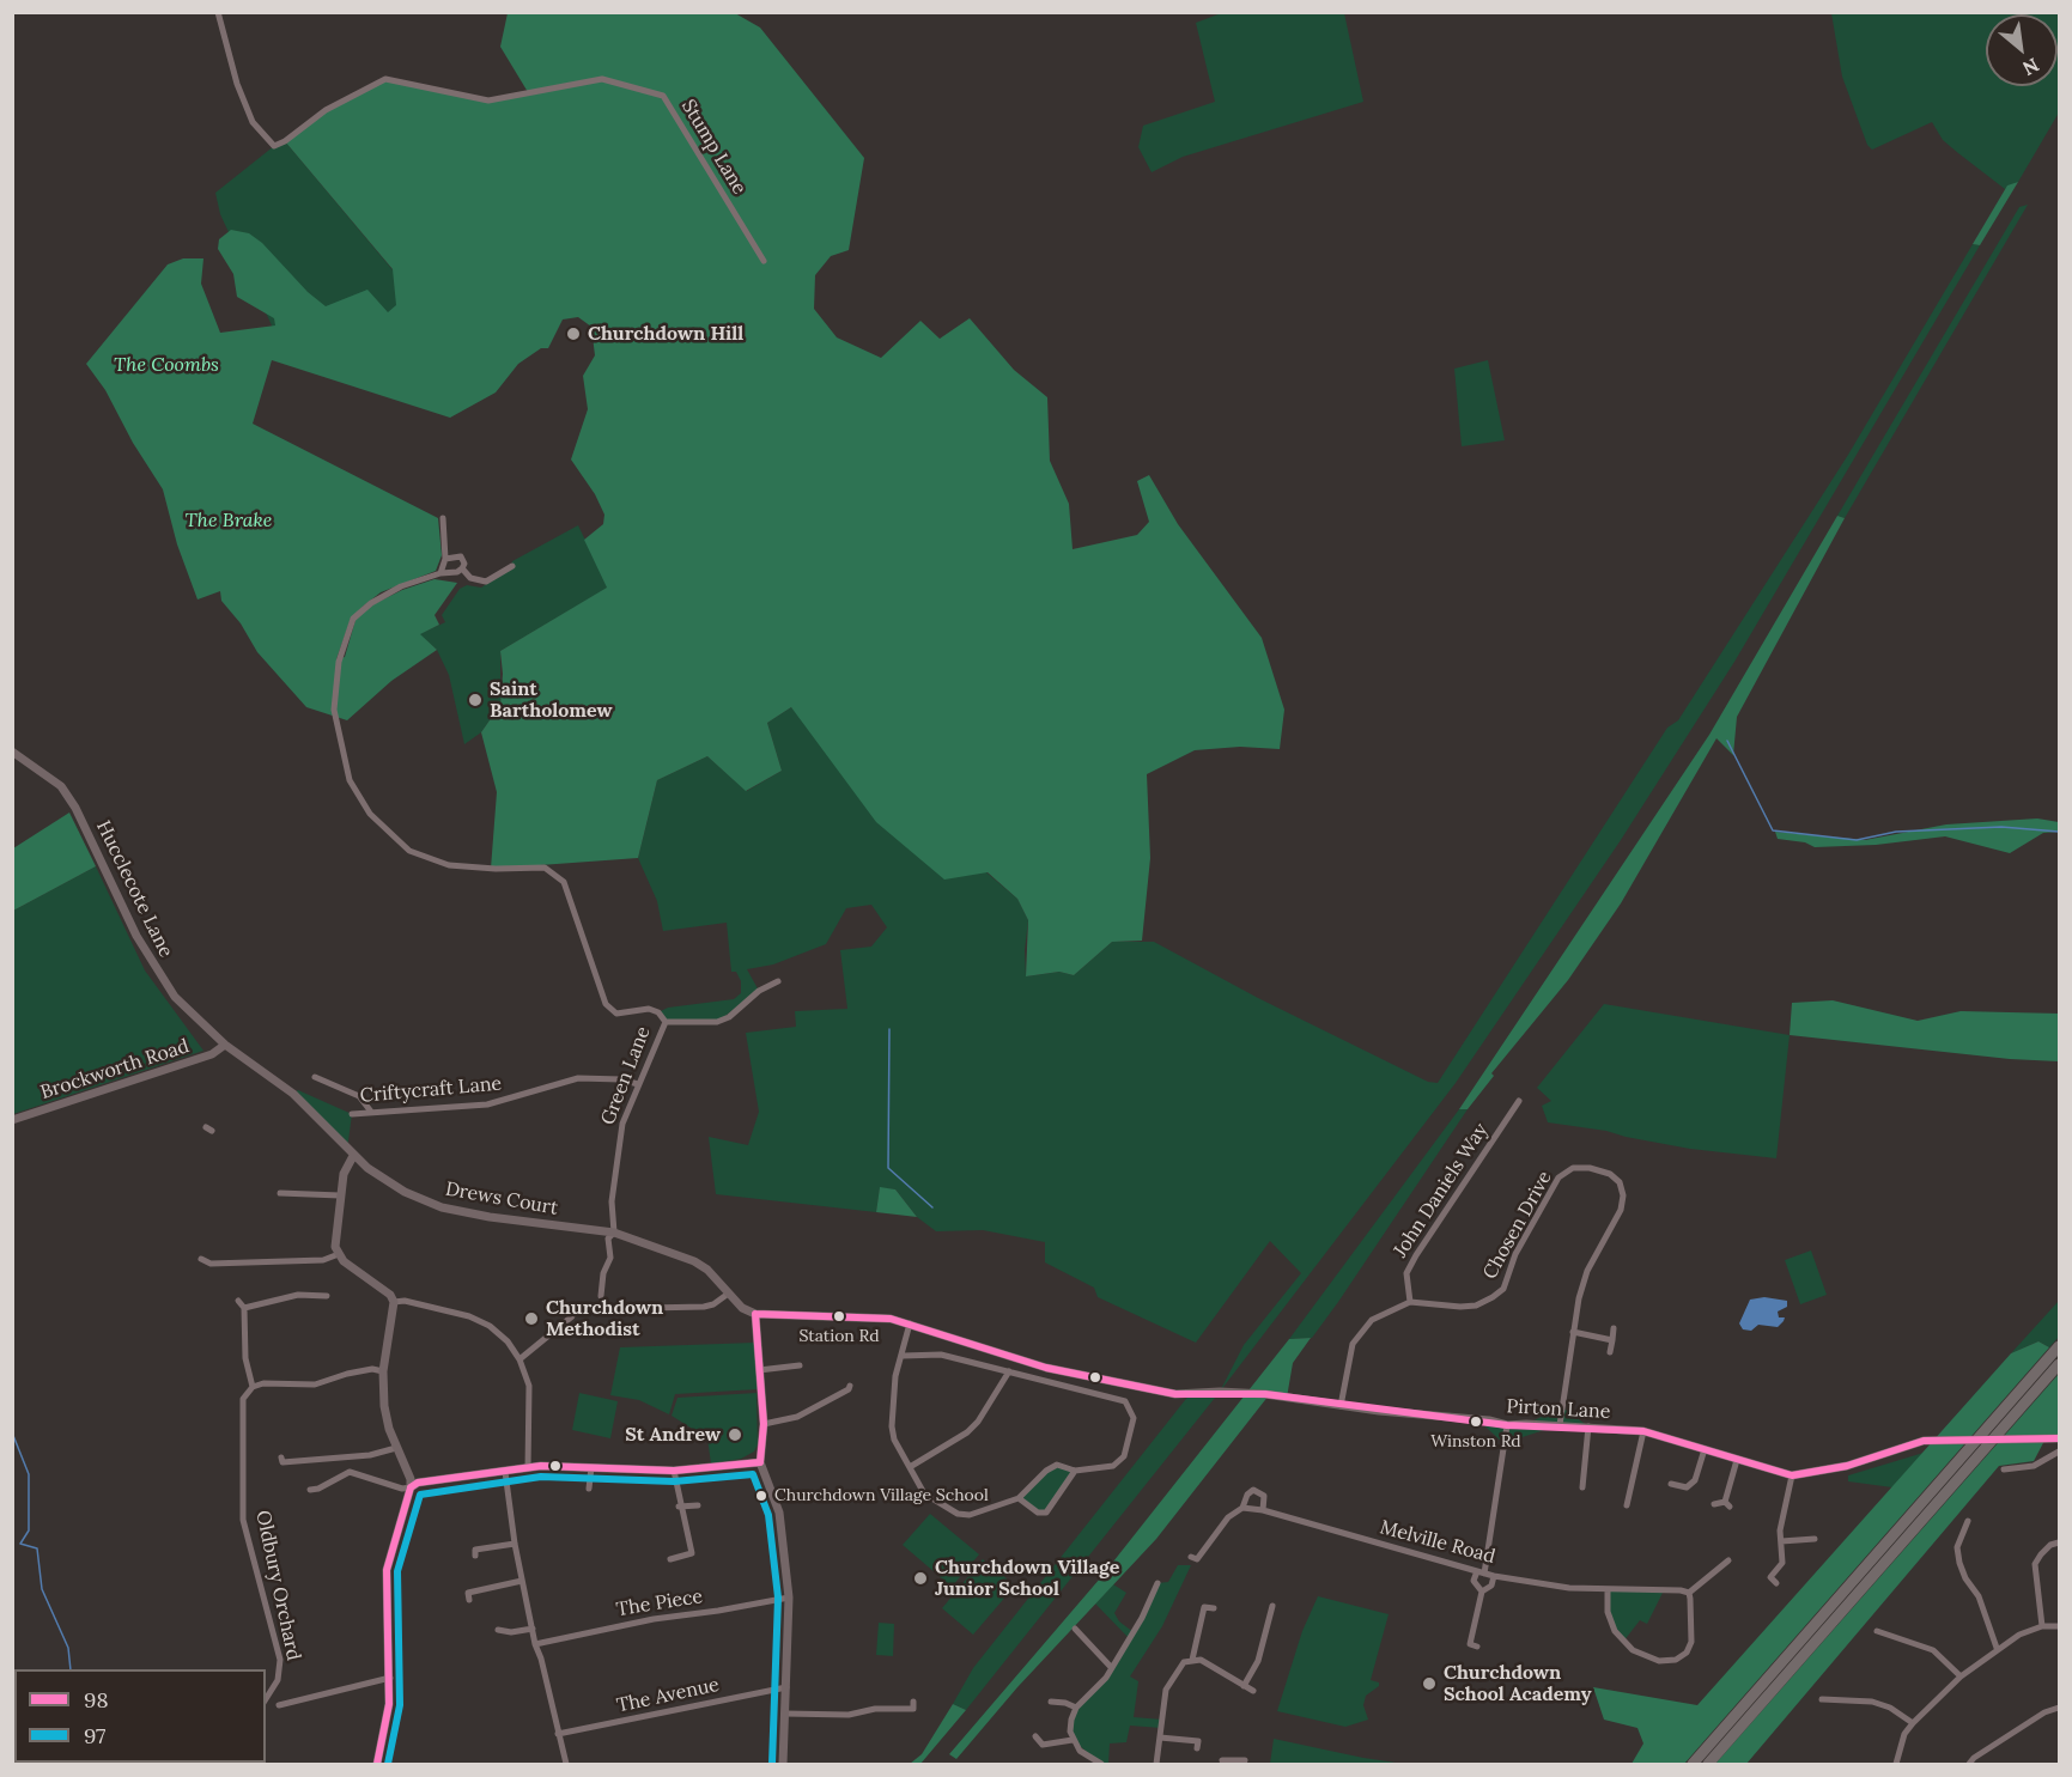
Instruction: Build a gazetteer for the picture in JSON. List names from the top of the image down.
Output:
{
  "streets": {
    "street": [
      "Stump Lane",
      "Hucclecote Lane",
      "Brockworth Road",
      "Green Lane",
      "Criftycraft Lane",
      "John Daniels Way",
      "Drews Court",
      "Chosen Drive",
      "Pirton Lane",
      "Melville Road",
      "Oldbury Orchard",
      "The Piece",
      "The Avenue"
    ]
  },
  "crossings": [
    ["Hucclecote Lane", "Brockworth Road"],
    ["Hucclecote Lane", "Drews Court"],
    ["Green Lane", "Criftycraft Lane"],
    ["Green Lane", "Drews Court"],
    ["John Daniels Way", "Chosen Drive"],
    ["Chosen Drive", "Pirton Lane"]
  ],
  "parks": ["The Coombs", "The Brake"],
  "places": [
    "Churchdown Hill",
    "Saint Bartholomew",
    "Station Rd",
    "Churchdown Methodist",
    "Winston Rd",
    "St Andrew",
    "Churchdown Village School",
    "Churchdown Village Junior School",
    "Churchdown School Academy"
  ],
  "lines": ["transit line 98", "transit line 97"],
  "legend": ["98", "97"],
  "north": "bottom right"
}
